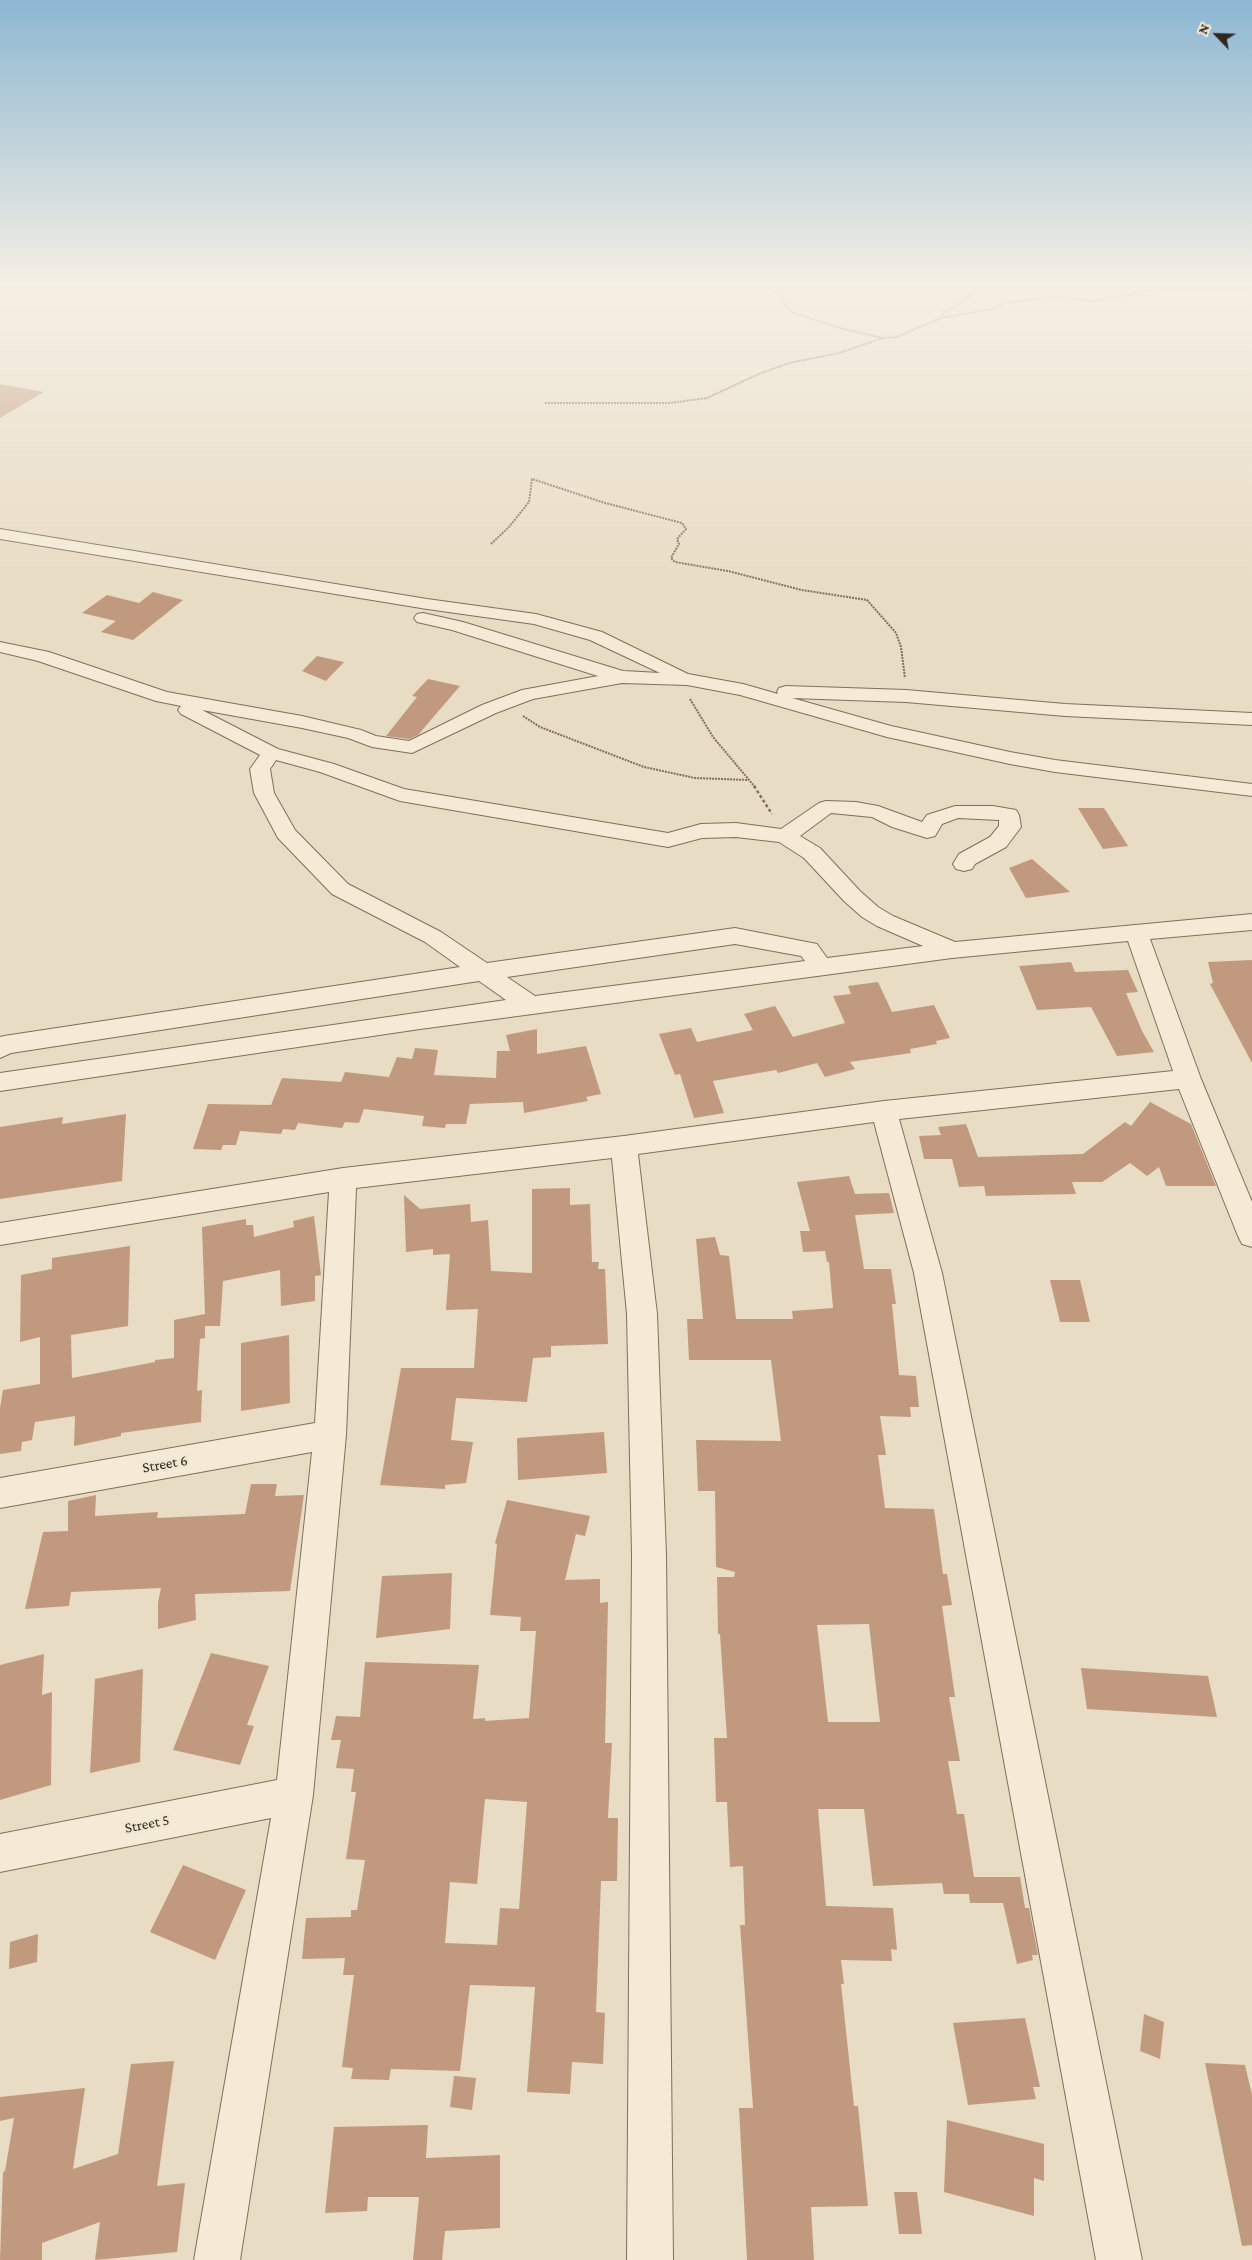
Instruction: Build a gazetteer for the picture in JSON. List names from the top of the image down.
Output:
{
  "streets": {
    "street": ["Street 6", "Street 5"]
  },
  "north": "top left"
}
